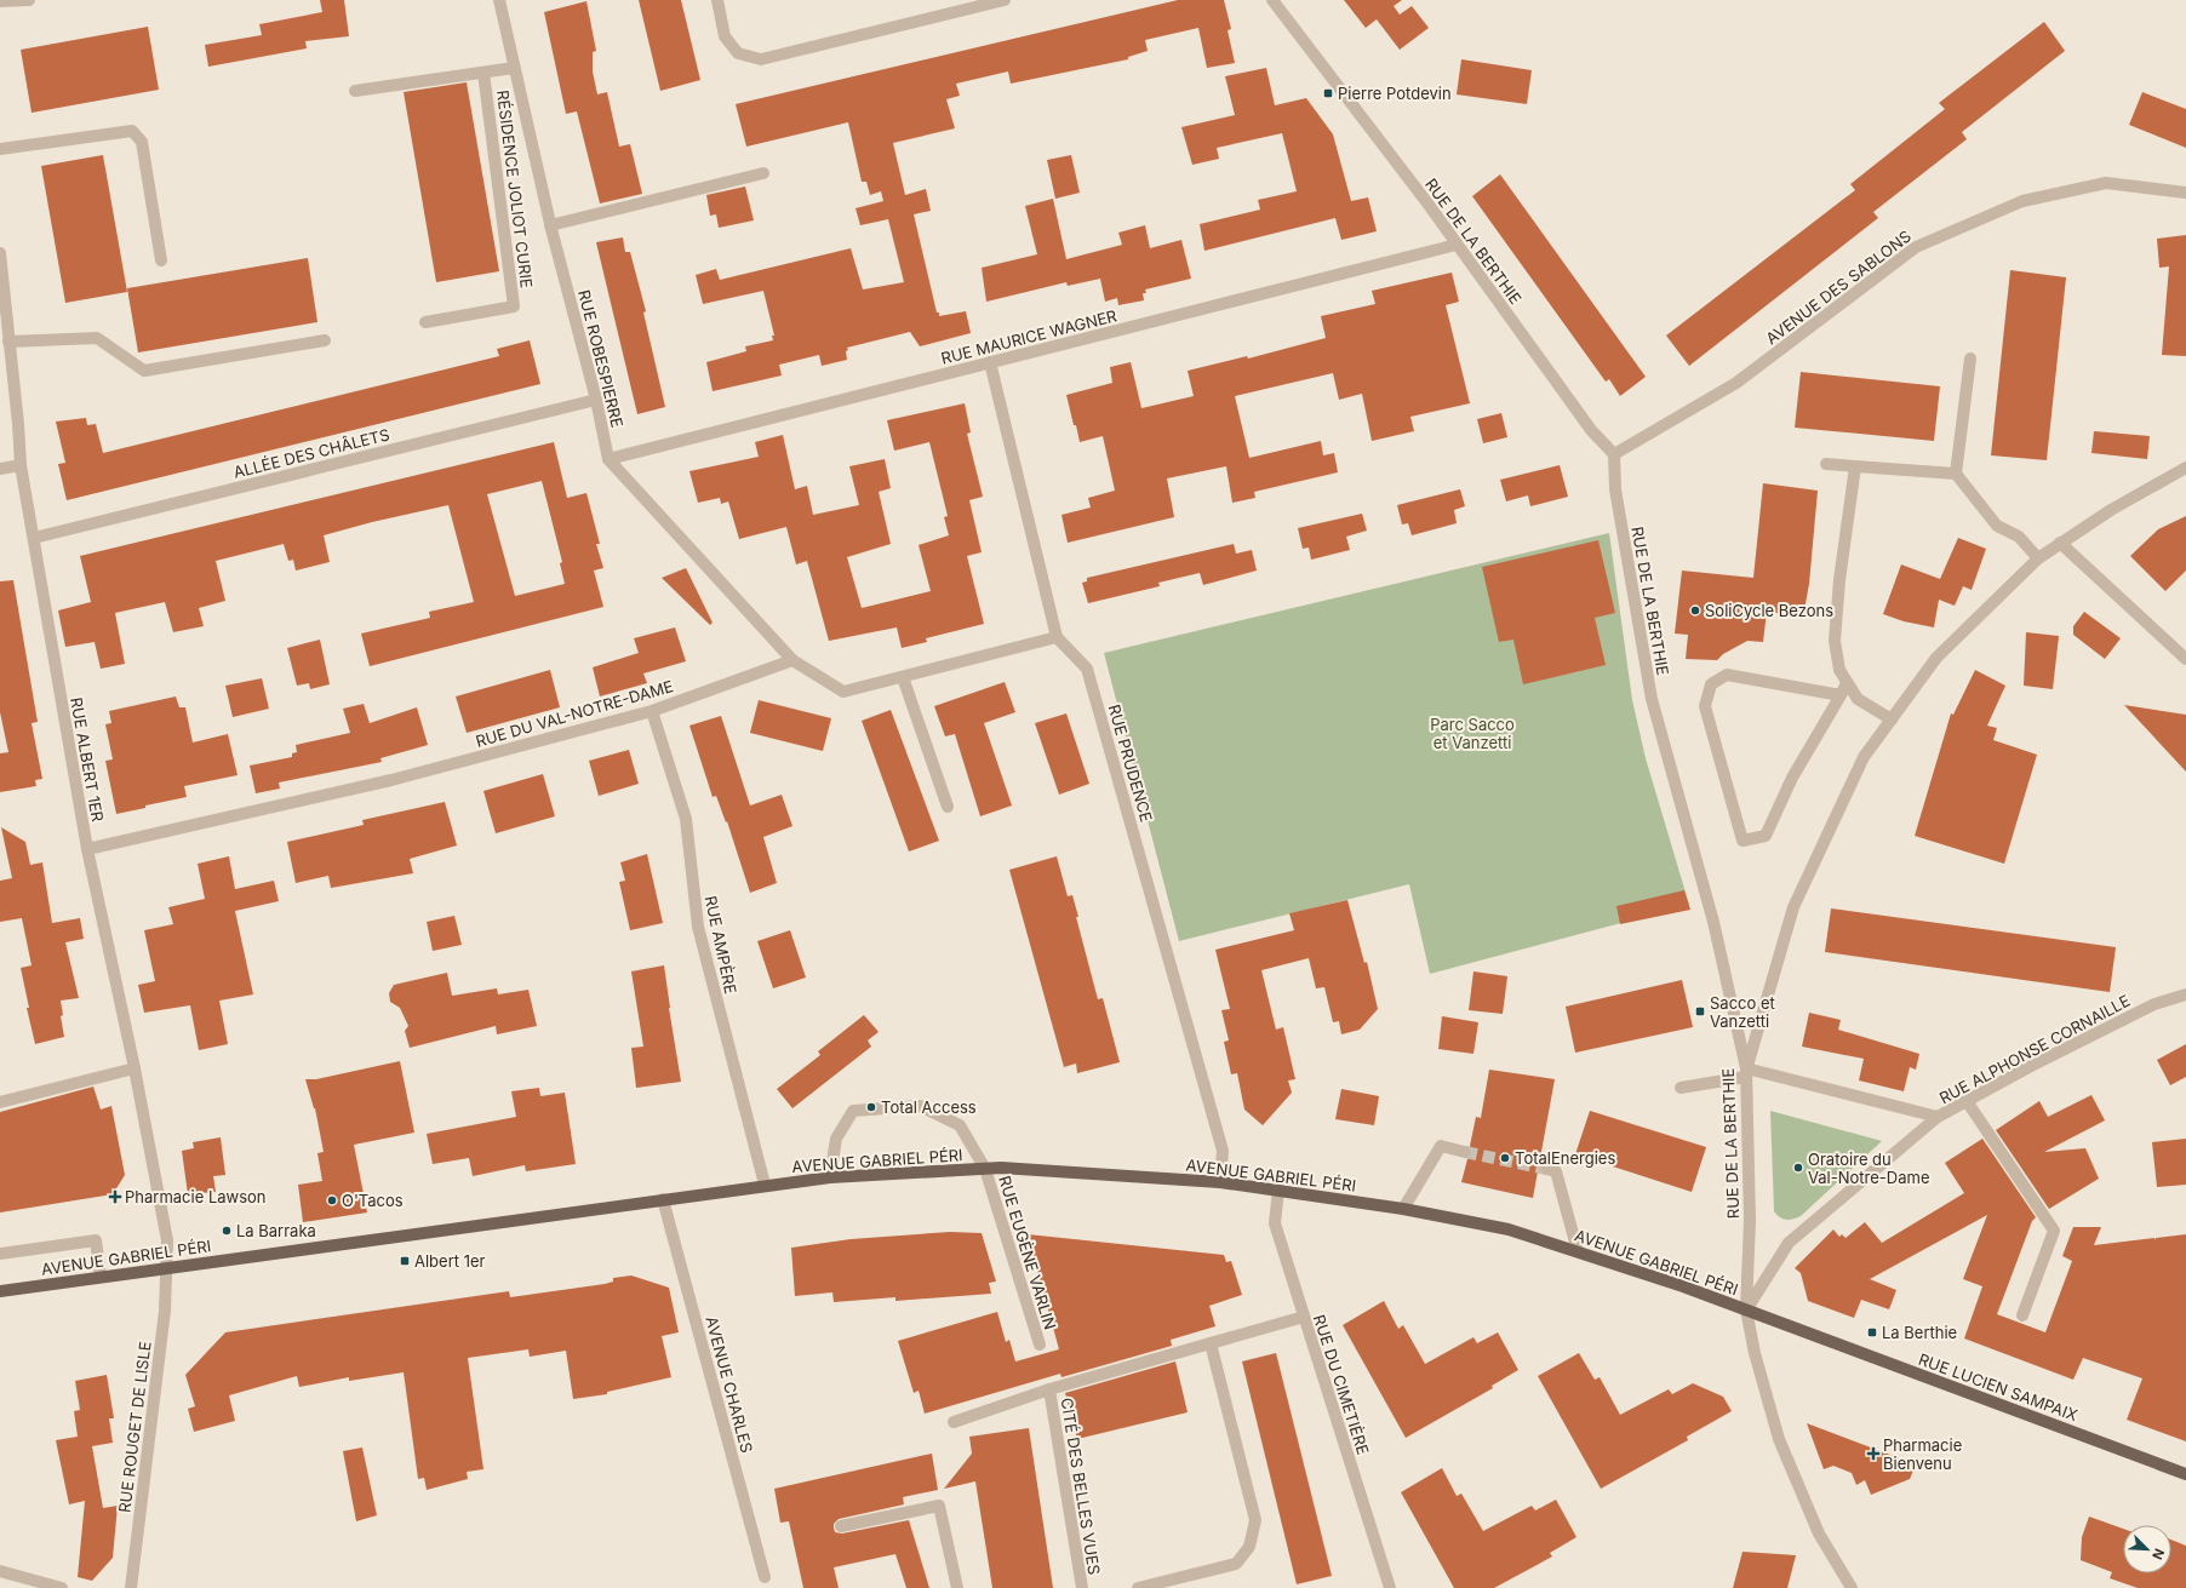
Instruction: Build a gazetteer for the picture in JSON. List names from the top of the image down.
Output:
{
  "streets": {
    "main road": ["AVENUE GABRIEL PÉRI", "RUE LUCIEN SAMPAIX"],
    "street": [
      "RÉSIDENCE JOLIOT CURIE",
      "RUE DE LA BERTHIE",
      "AVENUE DES SABLONS",
      "RUE MAURICE WAGNER",
      "RUE ROBESPIERRE",
      "ALLÉE DES CHÂLETS",
      "RUE DU VAL-NOTRE-DAME",
      "RUE ALBERT 1ER",
      "RUE PRUDENCE",
      "RUE AMPÈRE",
      "RUE ALPHONSE CORNAILLE",
      "RUE EUGÈNE VARLIN",
      "AVENUE CHARLES",
      "RUE DU CIMETIÈRE",
      "RUE ROUGET DE LISLE",
      "CITÉ DES BELLES VUES"
    ]
  },
  "crossings": [
    ["RÉSIDENCE JOLIOT CURIE", "RUE ROBESPIERRE"],
    ["RUE DE LA BERTHIE", "AVENUE DES SABLONS"],
    ["RUE DE LA BERTHIE", "RUE MAURICE WAGNER"],
    ["RUE DE LA BERTHIE", "RUE ALPHONSE CORNAILLE"],
    ["RUE DE LA BERTHIE", "AVENUE GABRIEL PÉRI"],
    ["RUE DE LA BERTHIE", "RUE LUCIEN SAMPAIX"],
    ["RUE MAURICE WAGNER", "RUE ROBESPIERRE"],
    ["RUE ROBESPIERRE", "ALLÉE DES CHÂLETS"],
    ["ALLÉE DES CHÂLETS", "RUE ALBERT 1ER"],
    ["RUE DU VAL-NOTRE-DAME", "RUE ALBERT 1ER"],
    ["RUE DU VAL-NOTRE-DAME", "RUE AMPÈRE"],
    ["RUE ALBERT 1ER", "AVENUE GABRIEL PÉRI"],
    ["RUE ALBERT 1ER", "RUE ROUGET DE LISLE"],
    ["RUE PRUDENCE", "AVENUE GABRIEL PÉRI"],
    ["RUE AMPÈRE", "AVENUE GABRIEL PÉRI"],
    ["RUE ALPHONSE CORNAILLE", "AVENUE GABRIEL PÉRI"],
    ["RUE ALPHONSE CORNAILLE", "RUE LUCIEN SAMPAIX"],
    ["AVENUE GABRIEL PÉRI", "RUE EUGÈNE VARLIN"],
    ["AVENUE GABRIEL PÉRI", "AVENUE CHARLES"],
    ["AVENUE GABRIEL PÉRI", "RUE DU CIMETIÈRE"],
    ["AVENUE GABRIEL PÉRI", "RUE LUCIEN SAMPAIX"],
    ["AVENUE GABRIEL PÉRI", "RUE ROUGET DE LISLE"],
    ["RUE DU CIMETIÈRE", "CITÉ DES BELLES VUES"]
  ],
  "parks": ["Parc Sacco et Vanzetti"],
  "places": {
    "transit": [
      "Pierre Potdevin",
      "Sacco et Vanzetti",
      "Albert 1er",
      "La Berthie"
    ],
    "other": [
      "SoliCycle Bezons",
      "Total Access",
      "TotalEnergies",
      "Oratoire du Val-Notre-Dame",
      "O'Tacos",
      "La Barraka"
    ],
    "health": ["Pharmacie Lawson", "Pharmacie Bienvenu"]
  },
  "north": "bottom right"
}
